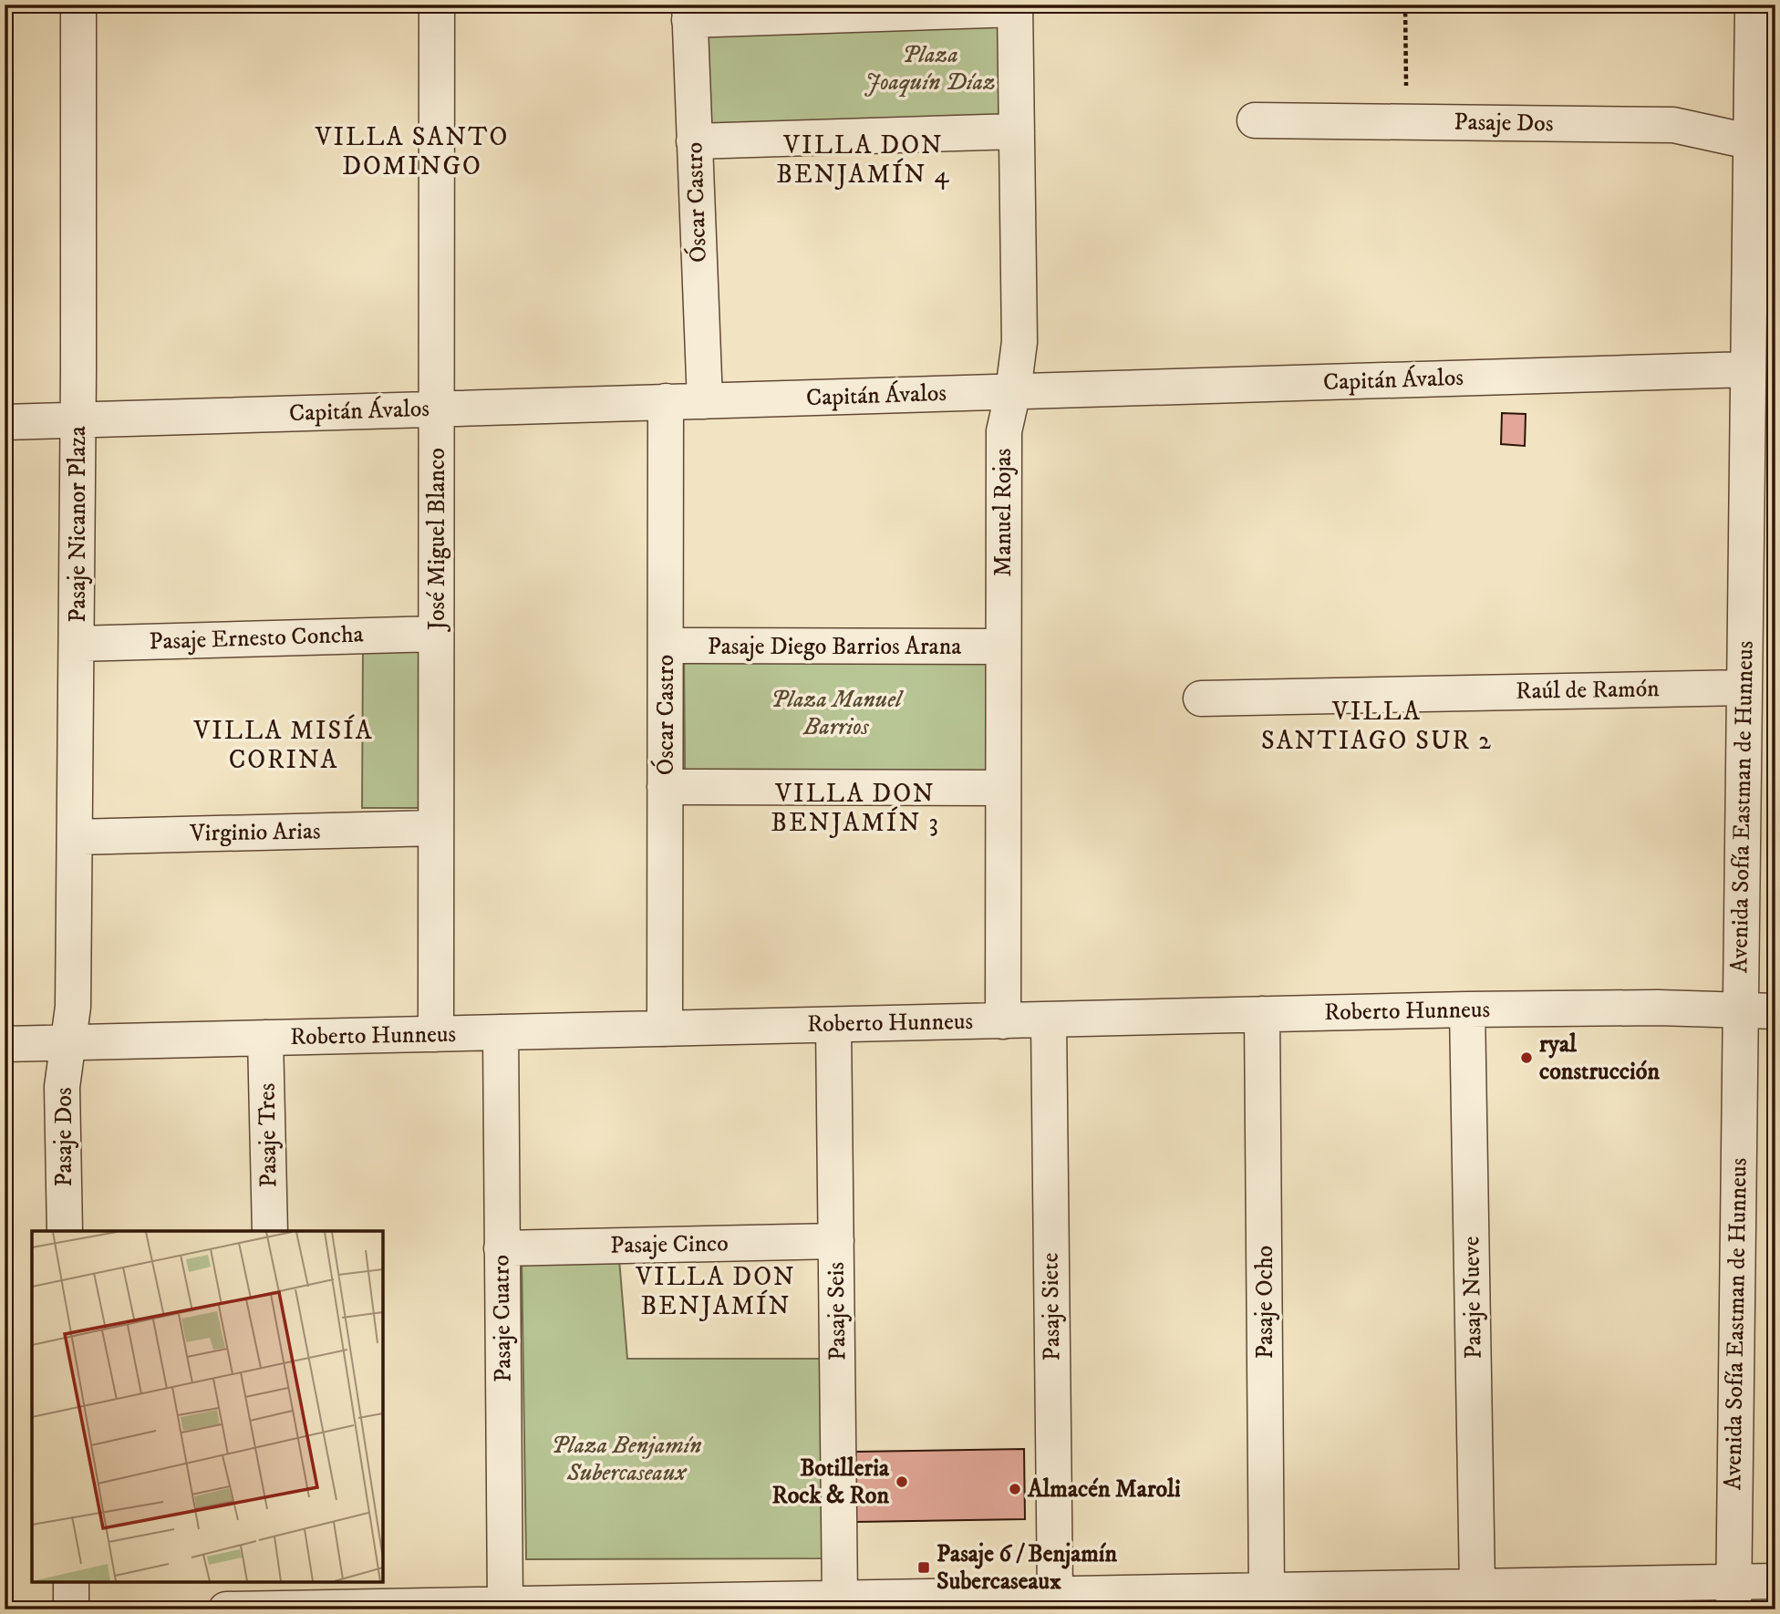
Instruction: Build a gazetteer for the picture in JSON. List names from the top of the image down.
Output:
{
  "streets": {
    "street": [
      "Pasaje Dos",
      "Óscar Castro",
      "Capitán Ávalos",
      "Manuel Rojas",
      "Pasaje Nicanor Plaza",
      "José Miguel Blanco",
      "Pasaje Ernesto Concha",
      "Pasaje Diego Barrios Arana",
      "Raúl de Ramón",
      "Avenida Sofía Eastman de Hunneus",
      "Virginio Arias",
      "Roberto Hunneus",
      "Pasaje Tres",
      "Pasaje Cinco",
      "Pasaje Nueve",
      "Pasaje Ocho",
      "Pasaje Siete",
      "Pasaje Seis",
      "Pasaje Cuatro"
    ]
  },
  "crossings": [
    ["Pasaje Dos", "Pasaje Nicanor Plaza"],
    ["Pasaje Dos", "Avenida Sofía Eastman de Hunneus"],
    ["Pasaje Dos", "Roberto Hunneus"],
    ["Óscar Castro", "Capitán Ávalos"],
    ["Óscar Castro", "Pasaje Diego Barrios Arana"],
    ["Óscar Castro", "Roberto Hunneus"],
    ["Capitán Ávalos", "Manuel Rojas"],
    ["Capitán Ávalos", "Pasaje Nicanor Plaza"],
    ["Capitán Ávalos", "José Miguel Blanco"],
    ["Capitán Ávalos", "Avenida Sofía Eastman de Hunneus"],
    ["Manuel Rojas", "Pasaje Diego Barrios Arana"],
    ["Manuel Rojas", "Roberto Hunneus"],
    ["Pasaje Nicanor Plaza", "Pasaje Ernesto Concha"],
    ["Pasaje Nicanor Plaza", "Virginio Arias"],
    ["Pasaje Nicanor Plaza", "Roberto Hunneus"],
    ["José Miguel Blanco", "Pasaje Ernesto Concha"],
    ["José Miguel Blanco", "Virginio Arias"],
    ["José Miguel Blanco", "Roberto Hunneus"],
    ["Raúl de Ramón", "Avenida Sofía Eastman de Hunneus"],
    ["Avenida Sofía Eastman de Hunneus", "Roberto Hunneus"],
    ["Roberto Hunneus", "Pasaje Tres"],
    ["Roberto Hunneus", "Pasaje Nueve"],
    ["Roberto Hunneus", "Pasaje Ocho"],
    ["Roberto Hunneus", "Pasaje Siete"],
    ["Roberto Hunneus", "Pasaje Seis"],
    ["Roberto Hunneus", "Pasaje Cuatro"],
    ["Pasaje Cinco", "Pasaje Seis"],
    ["Pasaje Cinco", "Pasaje Cuatro"]
  ],
  "districts": [
    "VILLA SANTO DOMINGO",
    "VILLA DON BENJAMÍN 4",
    "VILLA SANTIAGO SUR 2",
    "VILLA MISÍA CORINA",
    "VILLA DON BENJAMÍN 3",
    "VILLA DON BENJAMÍN"
  ],
  "parks": ["Plaza Joaquín Díaz", "Plaza Manuel Barrios", "Plaza Benjamín Subercaseaux"],
  "places": {
    "other": ["ryal construcción", "Botilleria Rock & Ron", "Almacén Maroli"],
    "transit": ["Pasaje 6 / Benjamín Subercaseaux"]
  }
}
